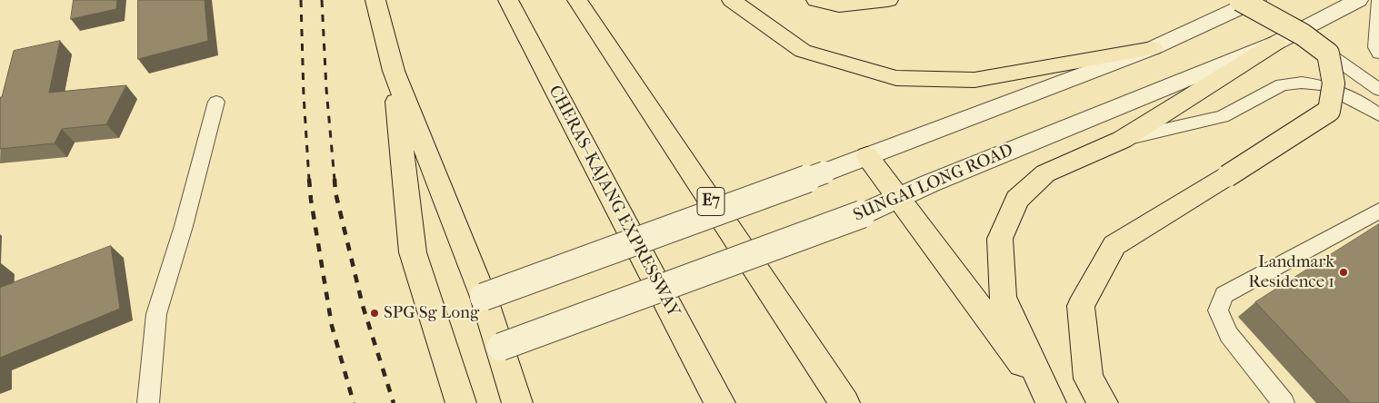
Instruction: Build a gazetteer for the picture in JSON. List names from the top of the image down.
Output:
{
  "streets": {
    "highway": ["CHERAS–KAJANG EXPRESSWAY", "E7"],
    "street": ["SUNGAI LONG ROAD"]
  },
  "places": ["Landmark Residence 1", "SPG Sg Long"]
}
